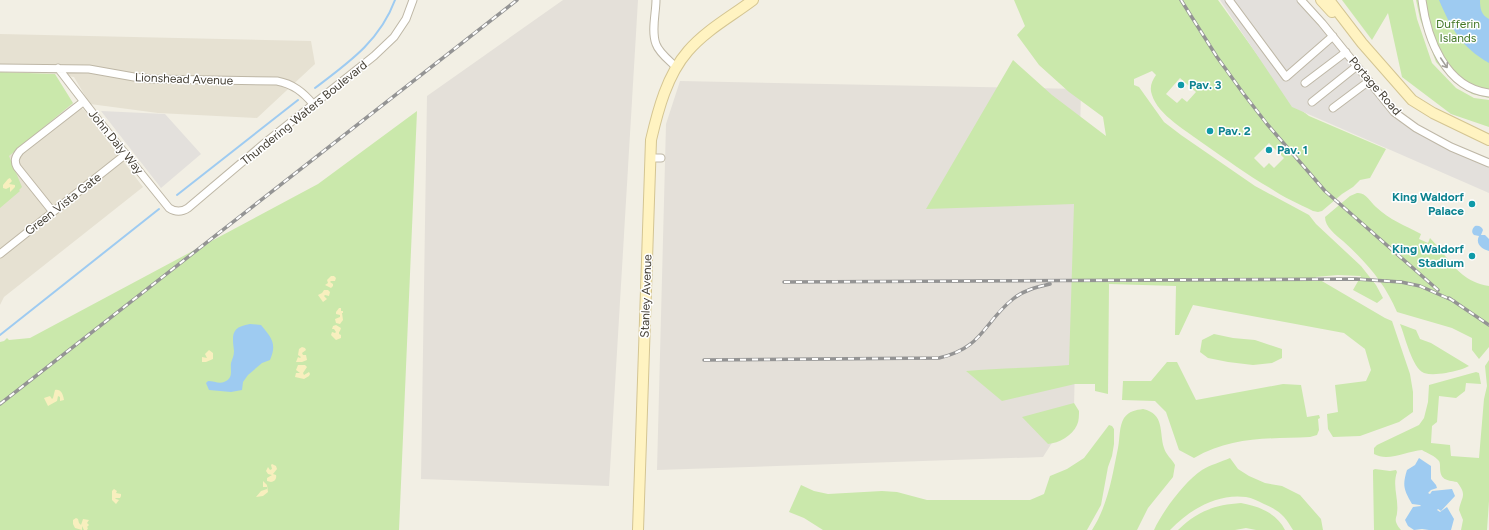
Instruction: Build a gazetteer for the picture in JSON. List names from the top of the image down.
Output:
{
  "streets": {
    "main road": ["Portage Road", "Stanley Avenue"],
    "street": [
      "Lionshead Avenue",
      "Thundering Waters Boulevard",
      "John Daly Way",
      "Green Vista Gate"
    ]
  },
  "crossings": [
    ["Lionshead Avenue", "Thundering Waters Boulevard"],
    ["Lionshead Avenue", "John Daly Way"],
    ["Thundering Waters Boulevard", "John Daly Way"],
    ["John Daly Way", "Green Vista Gate"]
  ],
  "parks": ["Dufferin Islands"],
  "places": [
    "Pav. 3",
    "Pav. 2",
    "Pav. 1",
    "King Waldorf Palace",
    "King Waldorf Stadium"
  ]
}
